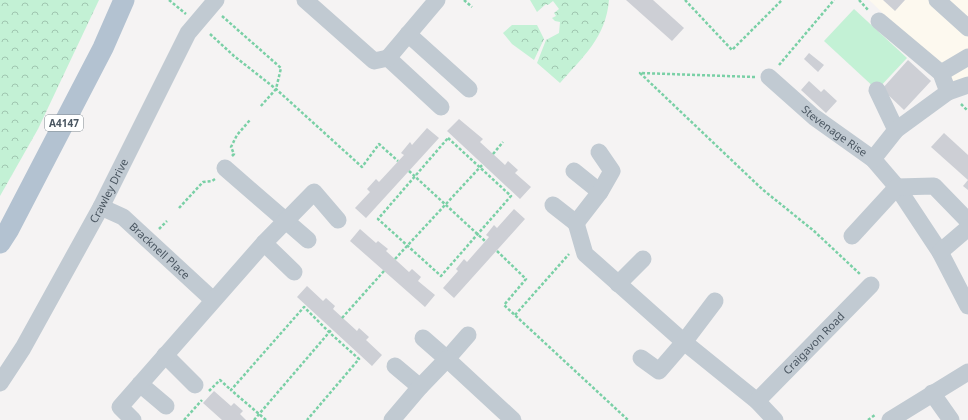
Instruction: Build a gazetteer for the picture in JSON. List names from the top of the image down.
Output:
{
  "streets": {
    "main road": ["A4147"],
    "street": [
      "Stevenage Rise",
      "Crawley Drive",
      "Bracknell Place",
      "Craigavon Road"
    ]
  },
  "crossings": [
    ["Crawley Drive", "Bracknell Place"]
  ]
}
